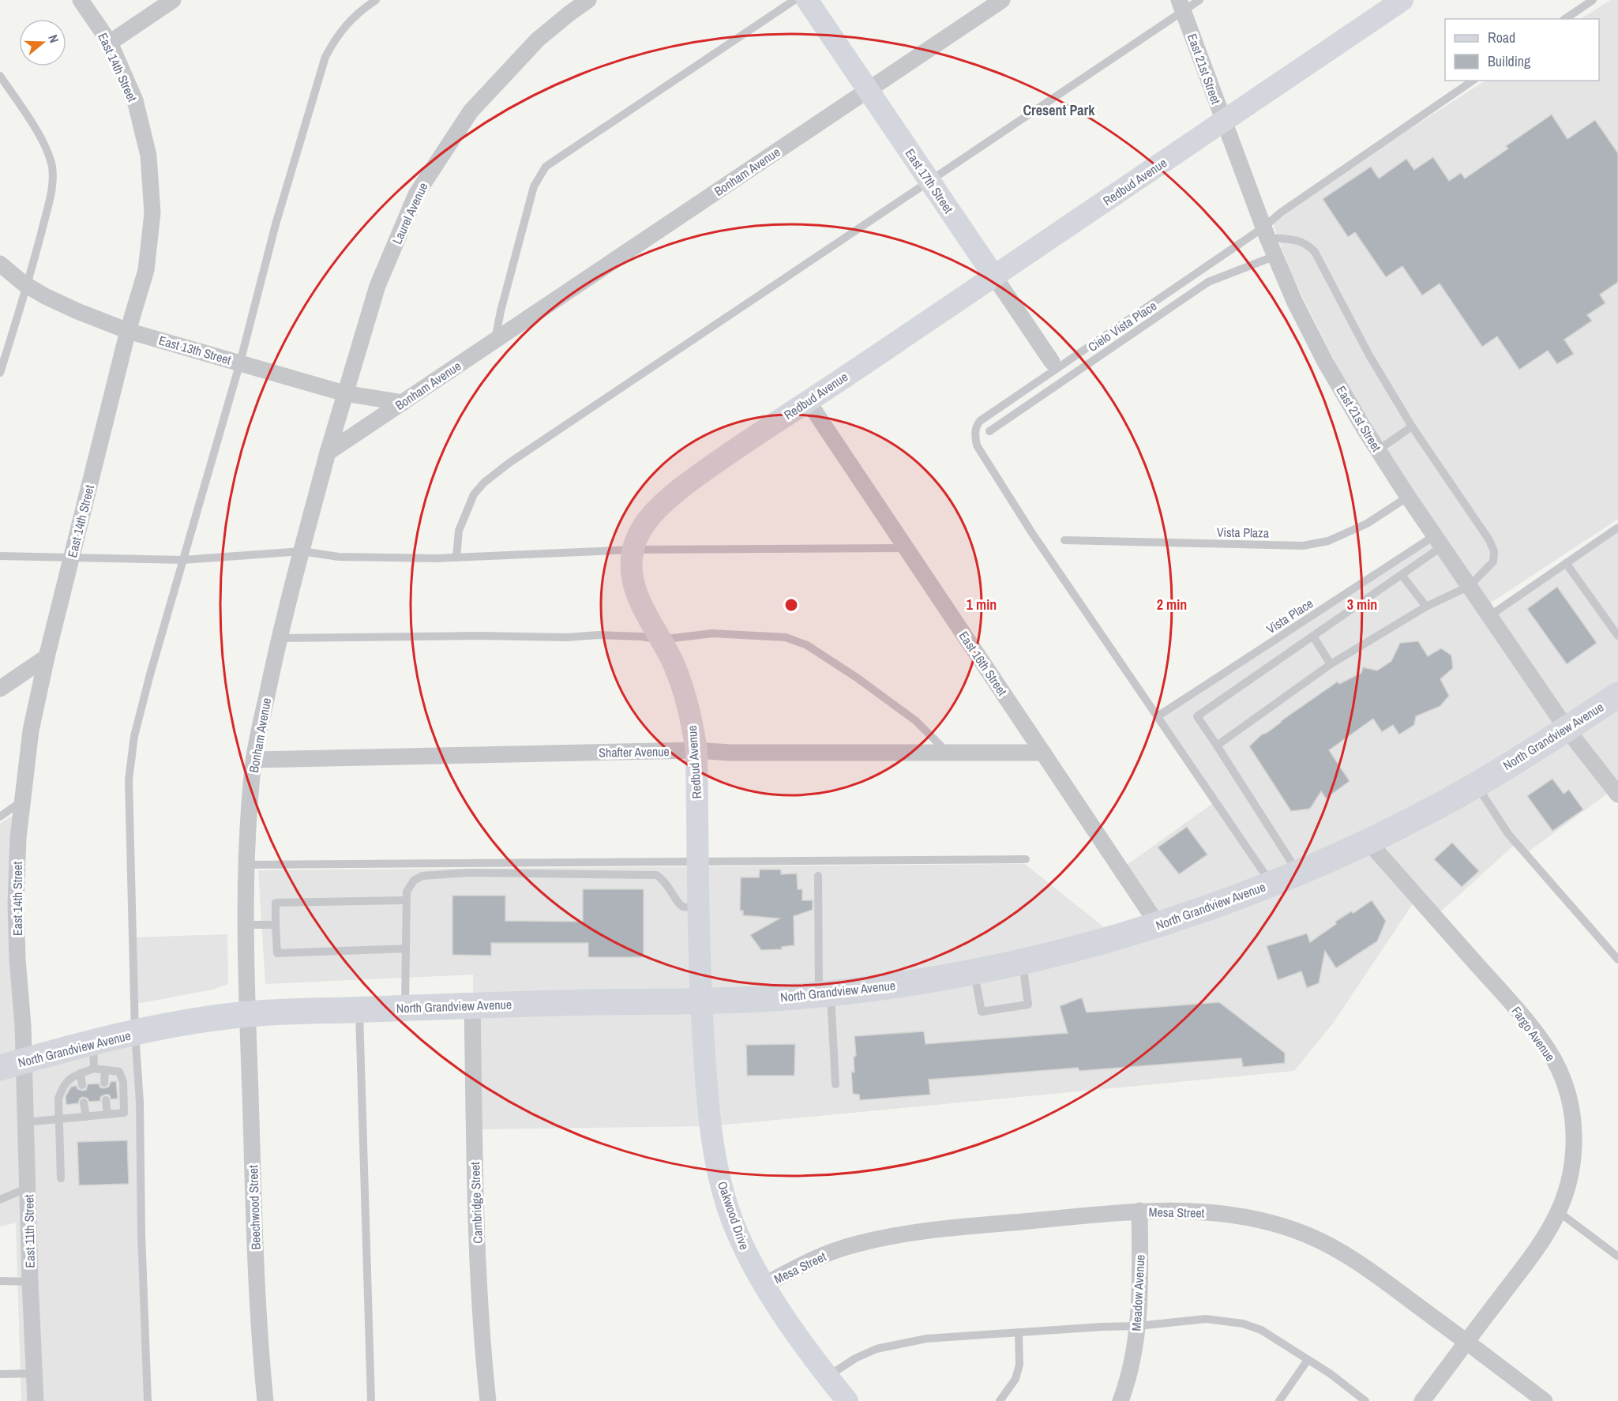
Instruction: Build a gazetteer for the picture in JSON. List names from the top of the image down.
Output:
{
  "streets": {
    "main road": ["North Grandview Avenue"],
    "street": [
      "East 14th Street",
      "East 21st Street",
      "Bonham Avenue",
      "East 17th Street",
      "Redbud Avenue",
      "Laurel Avenue",
      "East 13th Street",
      "East 16th Street",
      "Shafter Avenue",
      "Fargo Avenue",
      "Cambridge Street",
      "Beechwood Street",
      "Mesa Street",
      "Oakwood Drive",
      "East 11th Street",
      "Meadow Avenue"
    ],
    "lane": ["Cielo Vista Place", "Vista Plaza", "Vista Place"]
  },
  "crossings": [
    ["East 14th Street", "East 13th Street"],
    ["East 14th Street", "North Grandview Avenue"],
    ["East 14th Street", "East 11th Street"],
    ["East 21st Street", "Redbud Avenue"],
    ["East 21st Street", "Cielo Vista Place"],
    ["East 21st Street", "Vista Plaza"],
    ["East 21st Street", "Vista Place"],
    ["East 21st Street", "North Grandview Avenue"],
    ["Bonham Avenue", "East 17th Street"],
    ["Bonham Avenue", "Laurel Avenue"],
    ["Bonham Avenue", "East 13th Street"],
    ["Bonham Avenue", "North Grandview Avenue"],
    ["Bonham Avenue", "Shafter Avenue"],
    ["Bonham Avenue", "Beechwood Street"],
    ["East 17th Street", "Redbud Avenue"],
    ["Redbud Avenue", "East 16th Street"],
    ["Redbud Avenue", "North Grandview Avenue"],
    ["Redbud Avenue", "Shafter Avenue"],
    ["Redbud Avenue", "Oakwood Drive"],
    ["Laurel Avenue", "East 13th Street"],
    ["East 16th Street", "North Grandview Avenue"],
    ["East 16th Street", "Shafter Avenue"],
    ["North Grandview Avenue", "Fargo Avenue"],
    ["North Grandview Avenue", "Cambridge Street"],
    ["North Grandview Avenue", "Beechwood Street"],
    ["North Grandview Avenue", "Oakwood Drive"],
    ["North Grandview Avenue", "East 11th Street"],
    ["Fargo Avenue", "Mesa Street"],
    ["Mesa Street", "Oakwood Drive"],
    ["Mesa Street", "Meadow Avenue"]
  ],
  "districts": ["Cresent Park"],
  "legend": ["Road", "Building"],
  "north": "right",
  "rings": ["1 min", "2 min", "3 min"]
}
